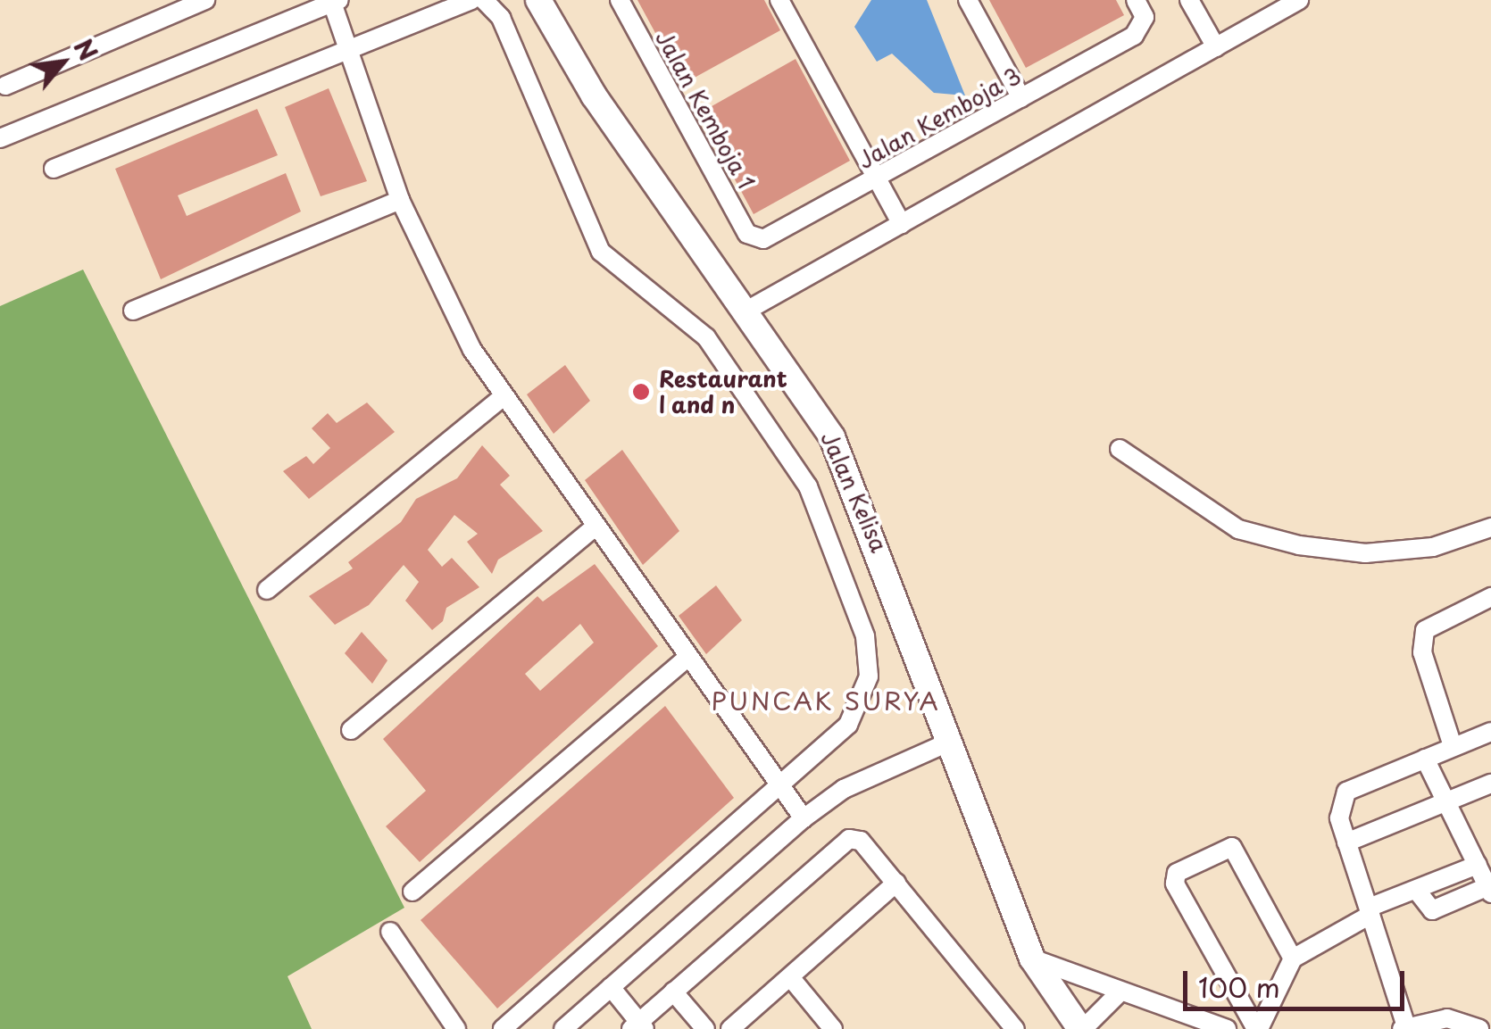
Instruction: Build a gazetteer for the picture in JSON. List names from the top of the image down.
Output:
{
  "streets": {
    "main road": ["Jalan Kelisa"],
    "street": ["Jalan Kemboja 1", "Jalan Kemboja 3"]
  },
  "crossings": [
    ["Jalan Kemboja 1", "Jalan Kemboja 3"]
  ],
  "districts": ["PUNCAK SURYA"],
  "places": ["Restaurant l and n"],
  "scale_bar": "100 m",
  "north": "top right"
}
